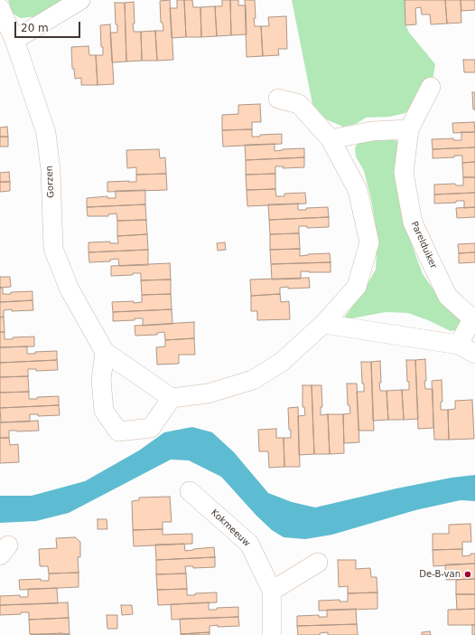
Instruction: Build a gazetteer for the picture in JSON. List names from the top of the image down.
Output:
{
  "streets": {
    "street": ["Gorzen", "Parelduiker", "Kokmeeuw"]
  },
  "places": ["De-B-van"],
  "scale_bar": "20 m"
}
